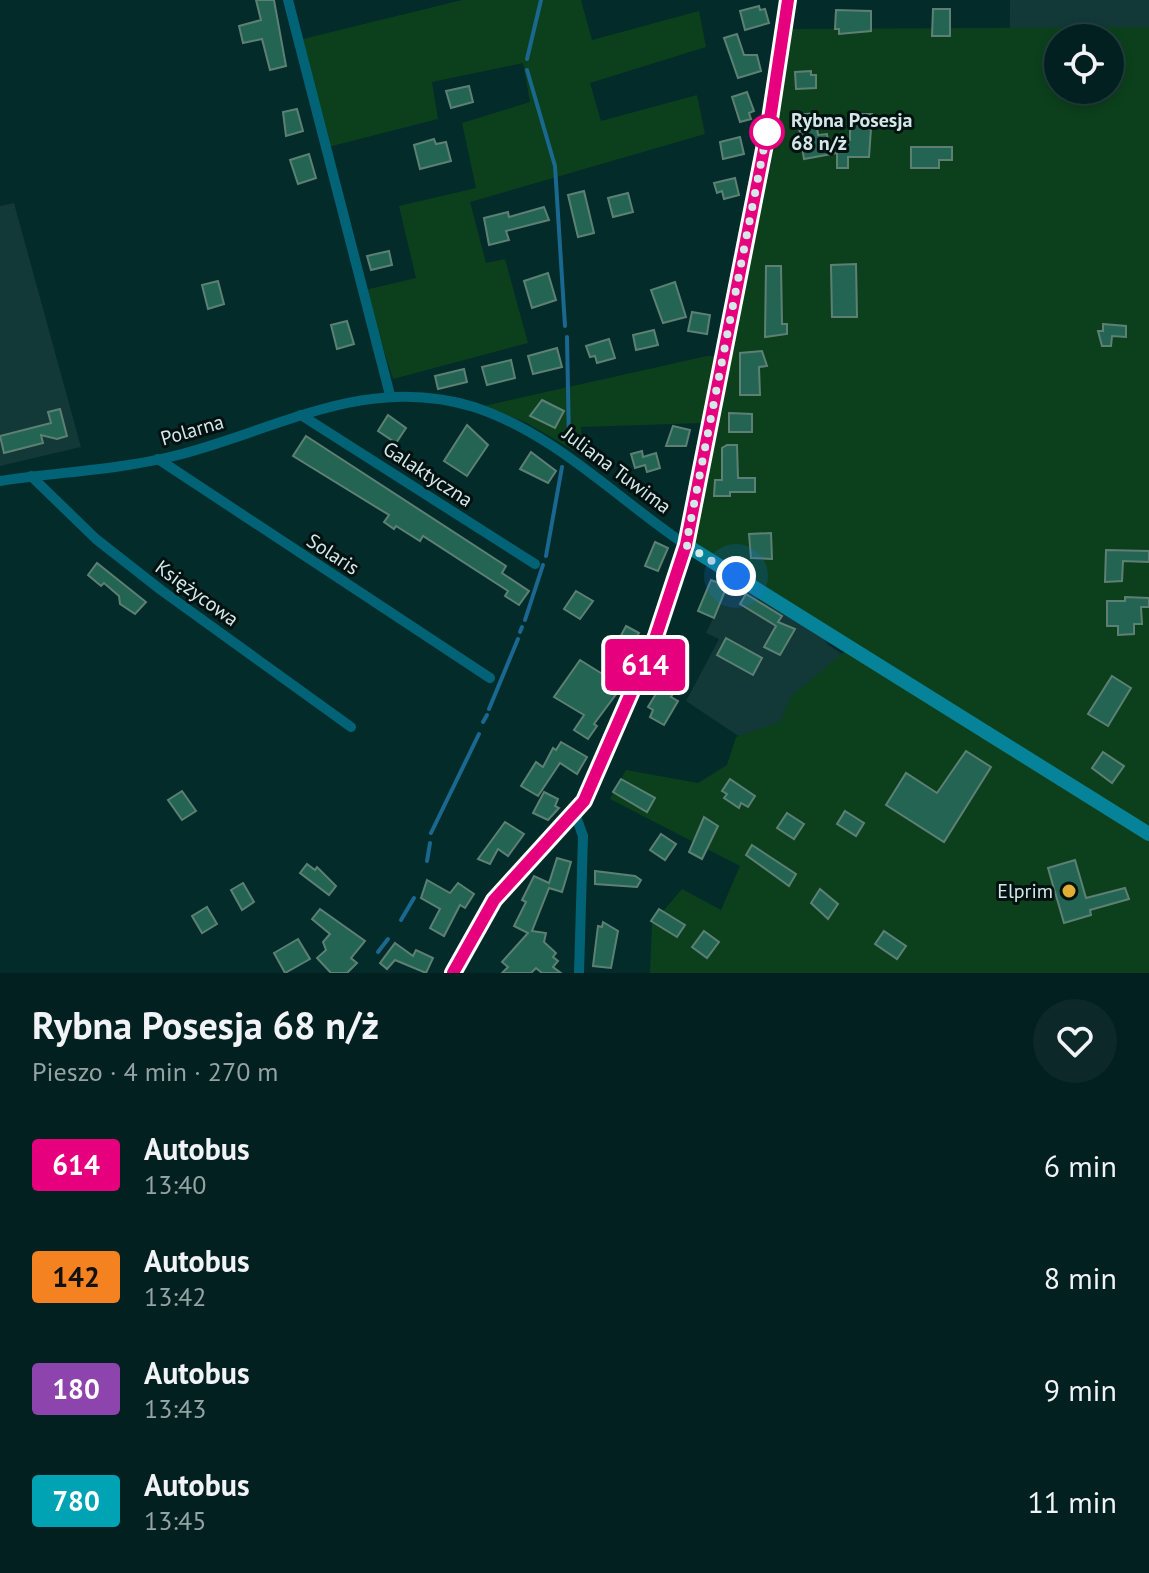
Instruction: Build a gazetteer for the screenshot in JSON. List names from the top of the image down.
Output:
{
  "streets": {
    "street": [
      "Polarna",
      "Juliana Tuwima",
      "Galaktyczna",
      "Solaris",
      "Księżycowa"
    ]
  },
  "crossings": [
    ["Polarna", "Juliana Tuwima"],
    ["Polarna", "Galaktyczna"],
    ["Polarna", "Solaris"],
    ["Polarna", "Księżycowa"]
  ],
  "places": ["Rybna Posesja 68 n/ż", "Elprim"],
  "lines": ["bus line 614"],
  "page": {
    "on_map": "614",
    "heading": ["Rybna Posesja 68 n/ż", "Pieszo · 4 min · 270 m"],
    "list": [
      {
        "mark": "614",
        "name": "Autobus",
        "note": "13:40",
        "value": "6 min"
      },
      {
        "mark": "142",
        "name": "Autobus",
        "note": "13:42",
        "value": "8 min"
      },
      {
        "mark": "180",
        "name": "Autobus",
        "note": "13:43",
        "value": "9 min"
      },
      {
        "mark": "780",
        "name": "Autobus",
        "note": "13:45",
        "value": "11 min"
      }
    ]
  }
}
